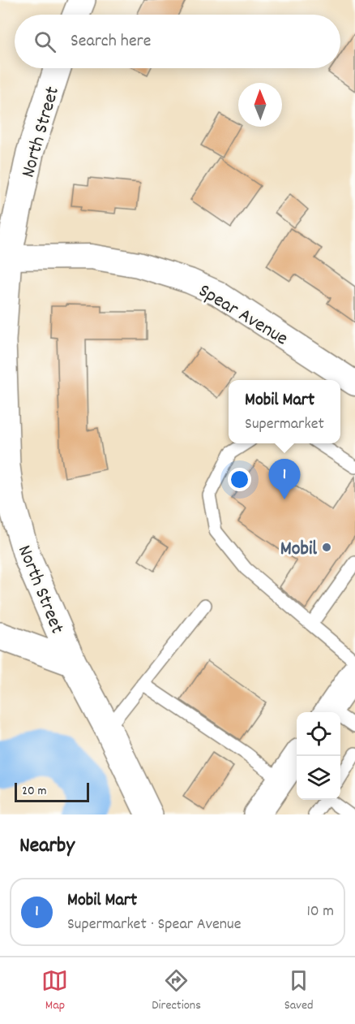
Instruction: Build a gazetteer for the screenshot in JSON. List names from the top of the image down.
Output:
{
  "streets": {
    "street": ["North Street", "Spear Avenue"]
  },
  "crossings": [
    ["North Street", "Spear Avenue"]
  ],
  "places": ["Mobil"],
  "scale_bar": "20 m",
  "north": "top",
  "page": {
    "search": "Search here",
    "popup": ["Mobil Mart", "Supermarket"],
    "pins": "1",
    "scale": "20 m",
    "heading": "Nearby",
    "list": [
      {
        "mark": "1",
        "name": "Mobil Mart",
        "note": "Supermarket · Spear Avenue",
        "value": "10 m"
      }
    ],
    "nav": ["Map", "Directions", "Saved"]
  }
}
